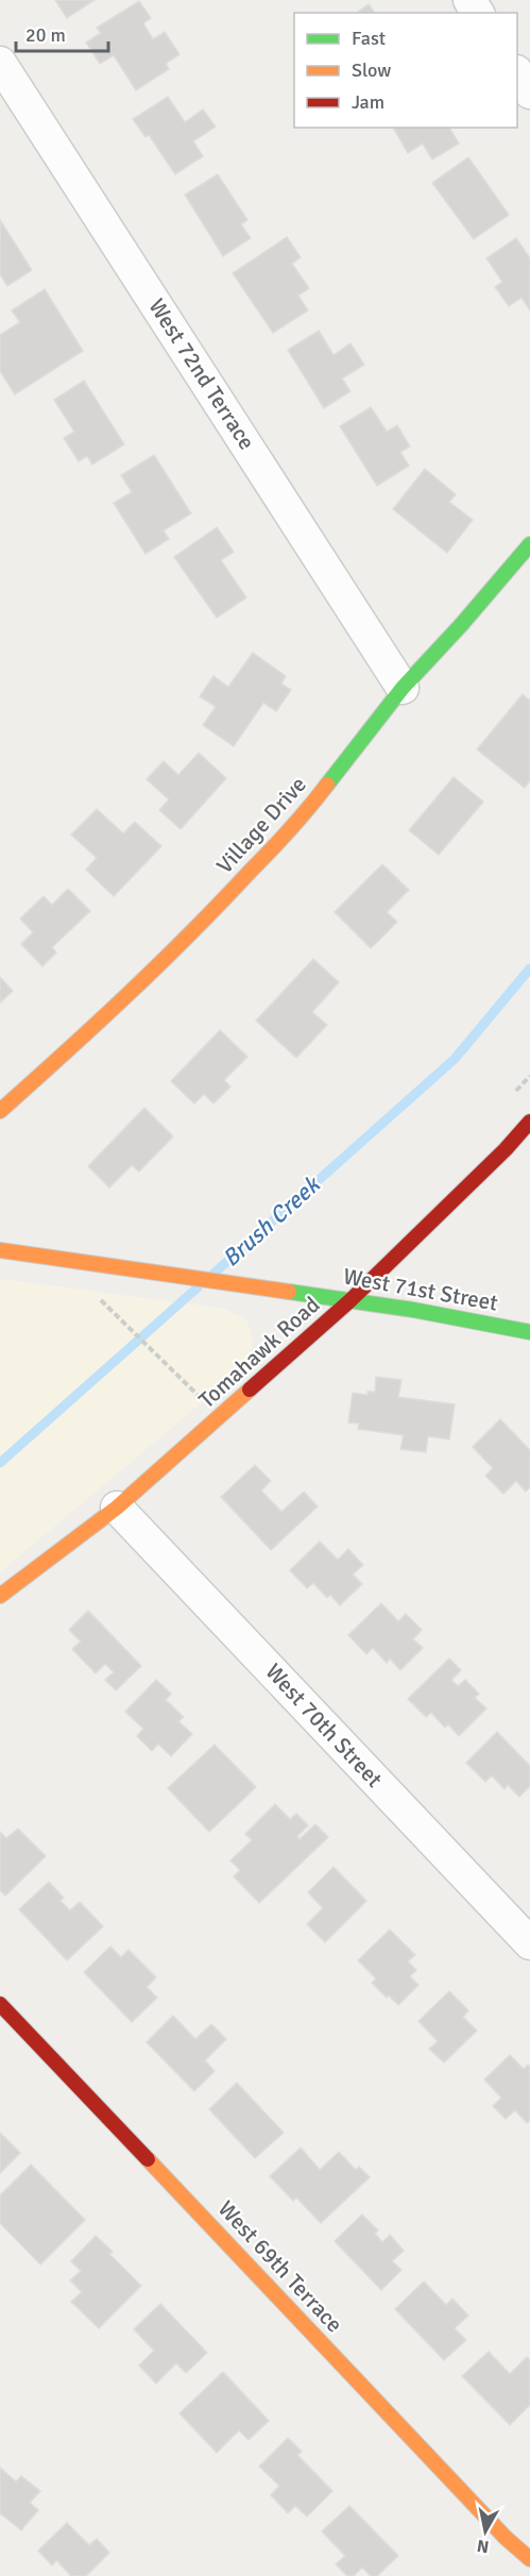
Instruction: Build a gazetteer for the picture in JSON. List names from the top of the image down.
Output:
{
  "streets": {
    "street": [
      "West 72nd Terrace",
      "Village Drive",
      "West 71st Street",
      "Tomahawk Road",
      "West 70th Street",
      "West 69th Terrace"
    ]
  },
  "crossings": [
    ["West 72nd Terrace", "Village Drive"],
    ["West 71st Street", "Tomahawk Road"],
    ["Tomahawk Road", "West 70th Street"]
  ],
  "water": ["Brush Creek"],
  "legend": ["Fast", "Slow", "Jam"],
  "scale_bar": "20 m",
  "north": "bottom"
}
